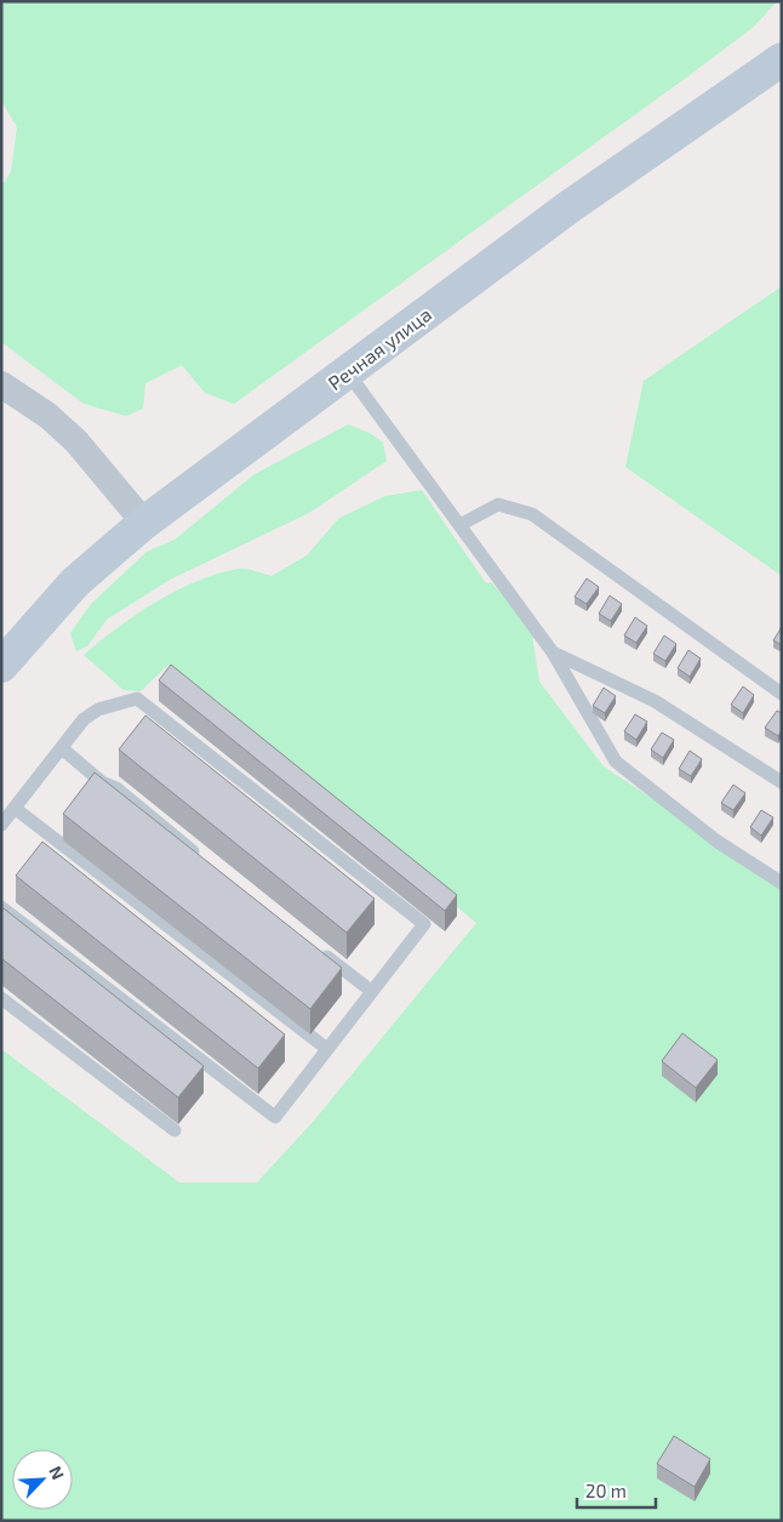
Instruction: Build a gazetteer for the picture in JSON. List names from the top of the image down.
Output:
{
  "streets": {
    "street": ["Речная улица"]
  },
  "scale_bar": "20 m",
  "north": "top right"
}
